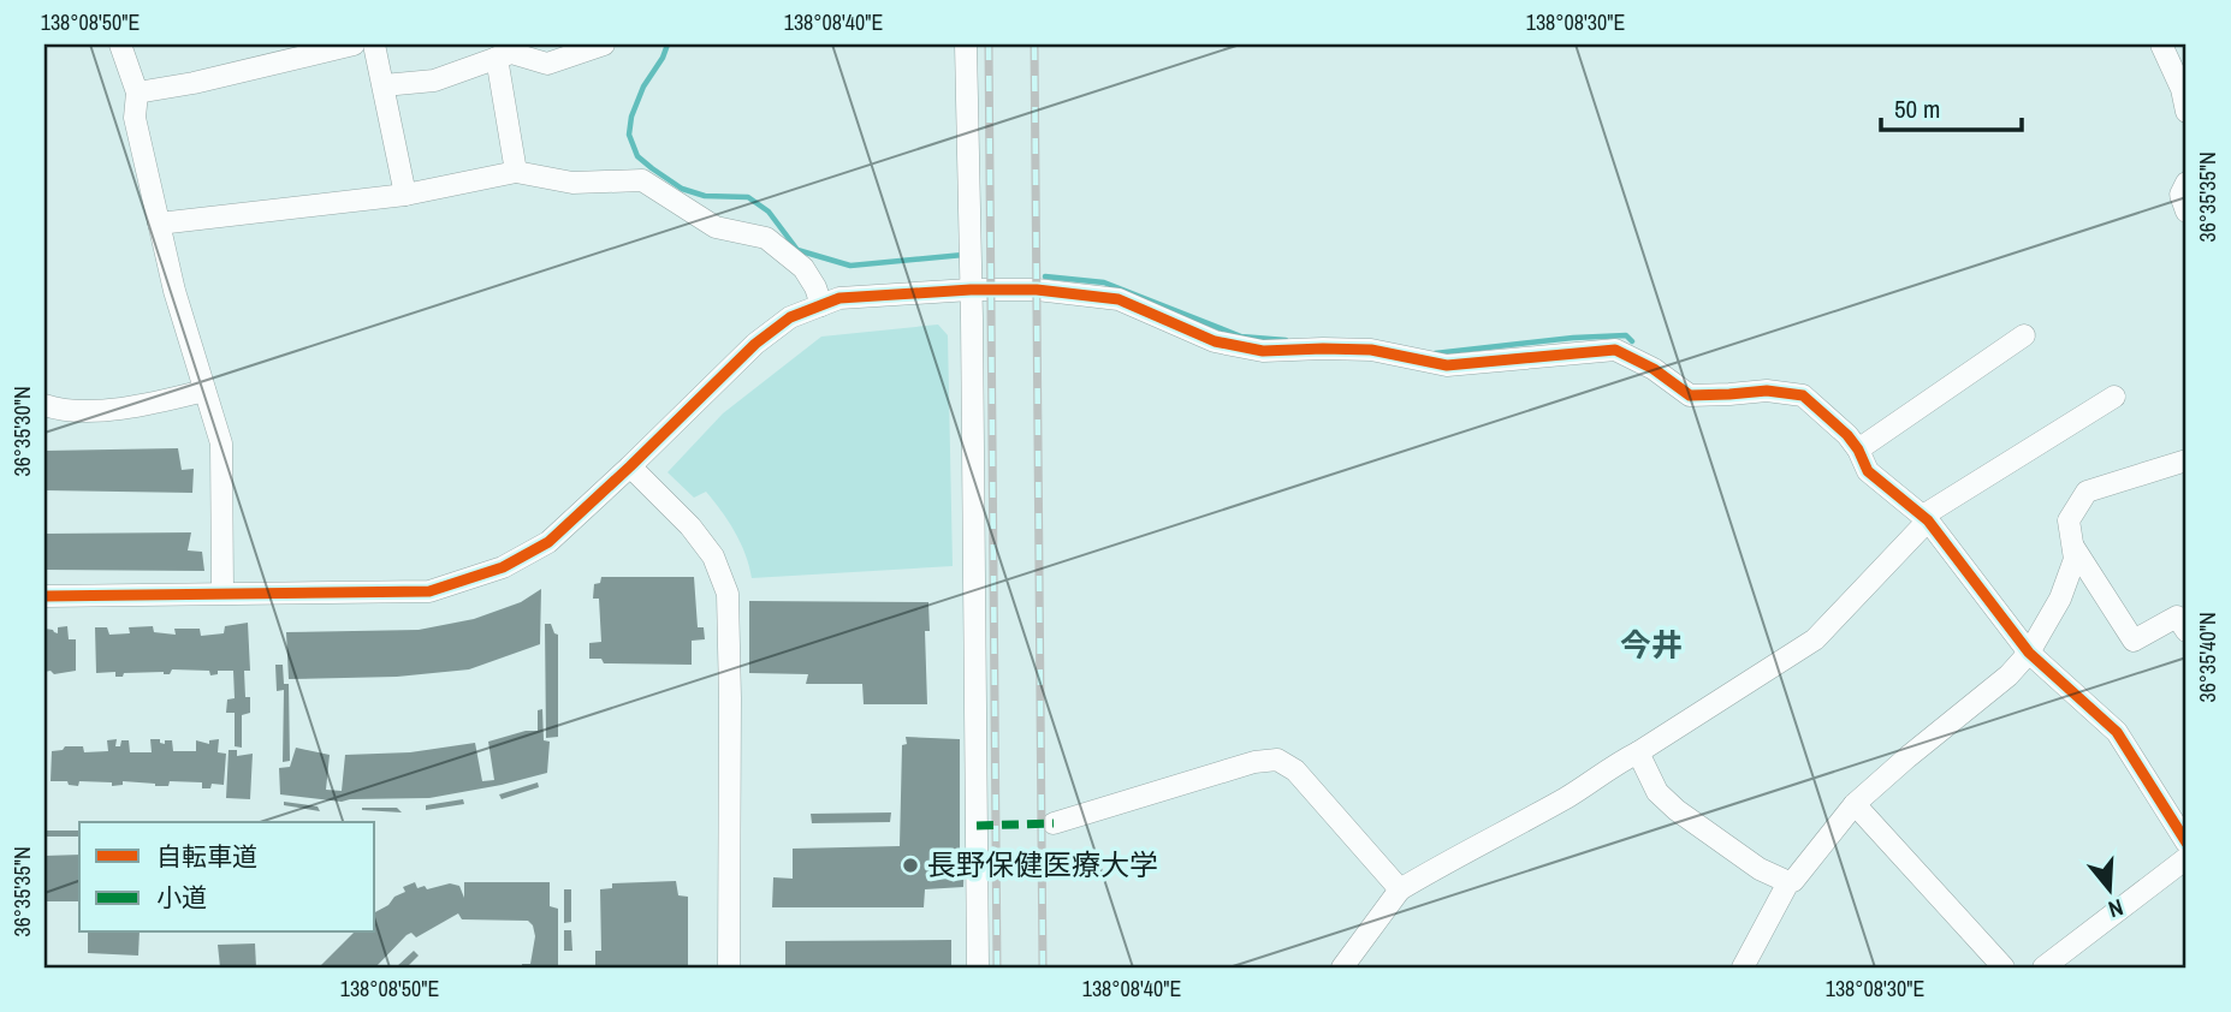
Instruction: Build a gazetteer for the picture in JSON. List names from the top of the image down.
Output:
{
  "districts": ["今井"],
  "places": ["長野保健医療大学"],
  "legend": ["自転車道", "小道"],
  "scale_bar": "50 m",
  "north": "bottom",
  "coordinates": [
    "138°08'50\"E",
    "138°08'40\"E",
    "138°08'30\"E",
    "36°35'35\"N",
    "36°35'30\"N",
    "36°35'40\"N"
  ]
}
